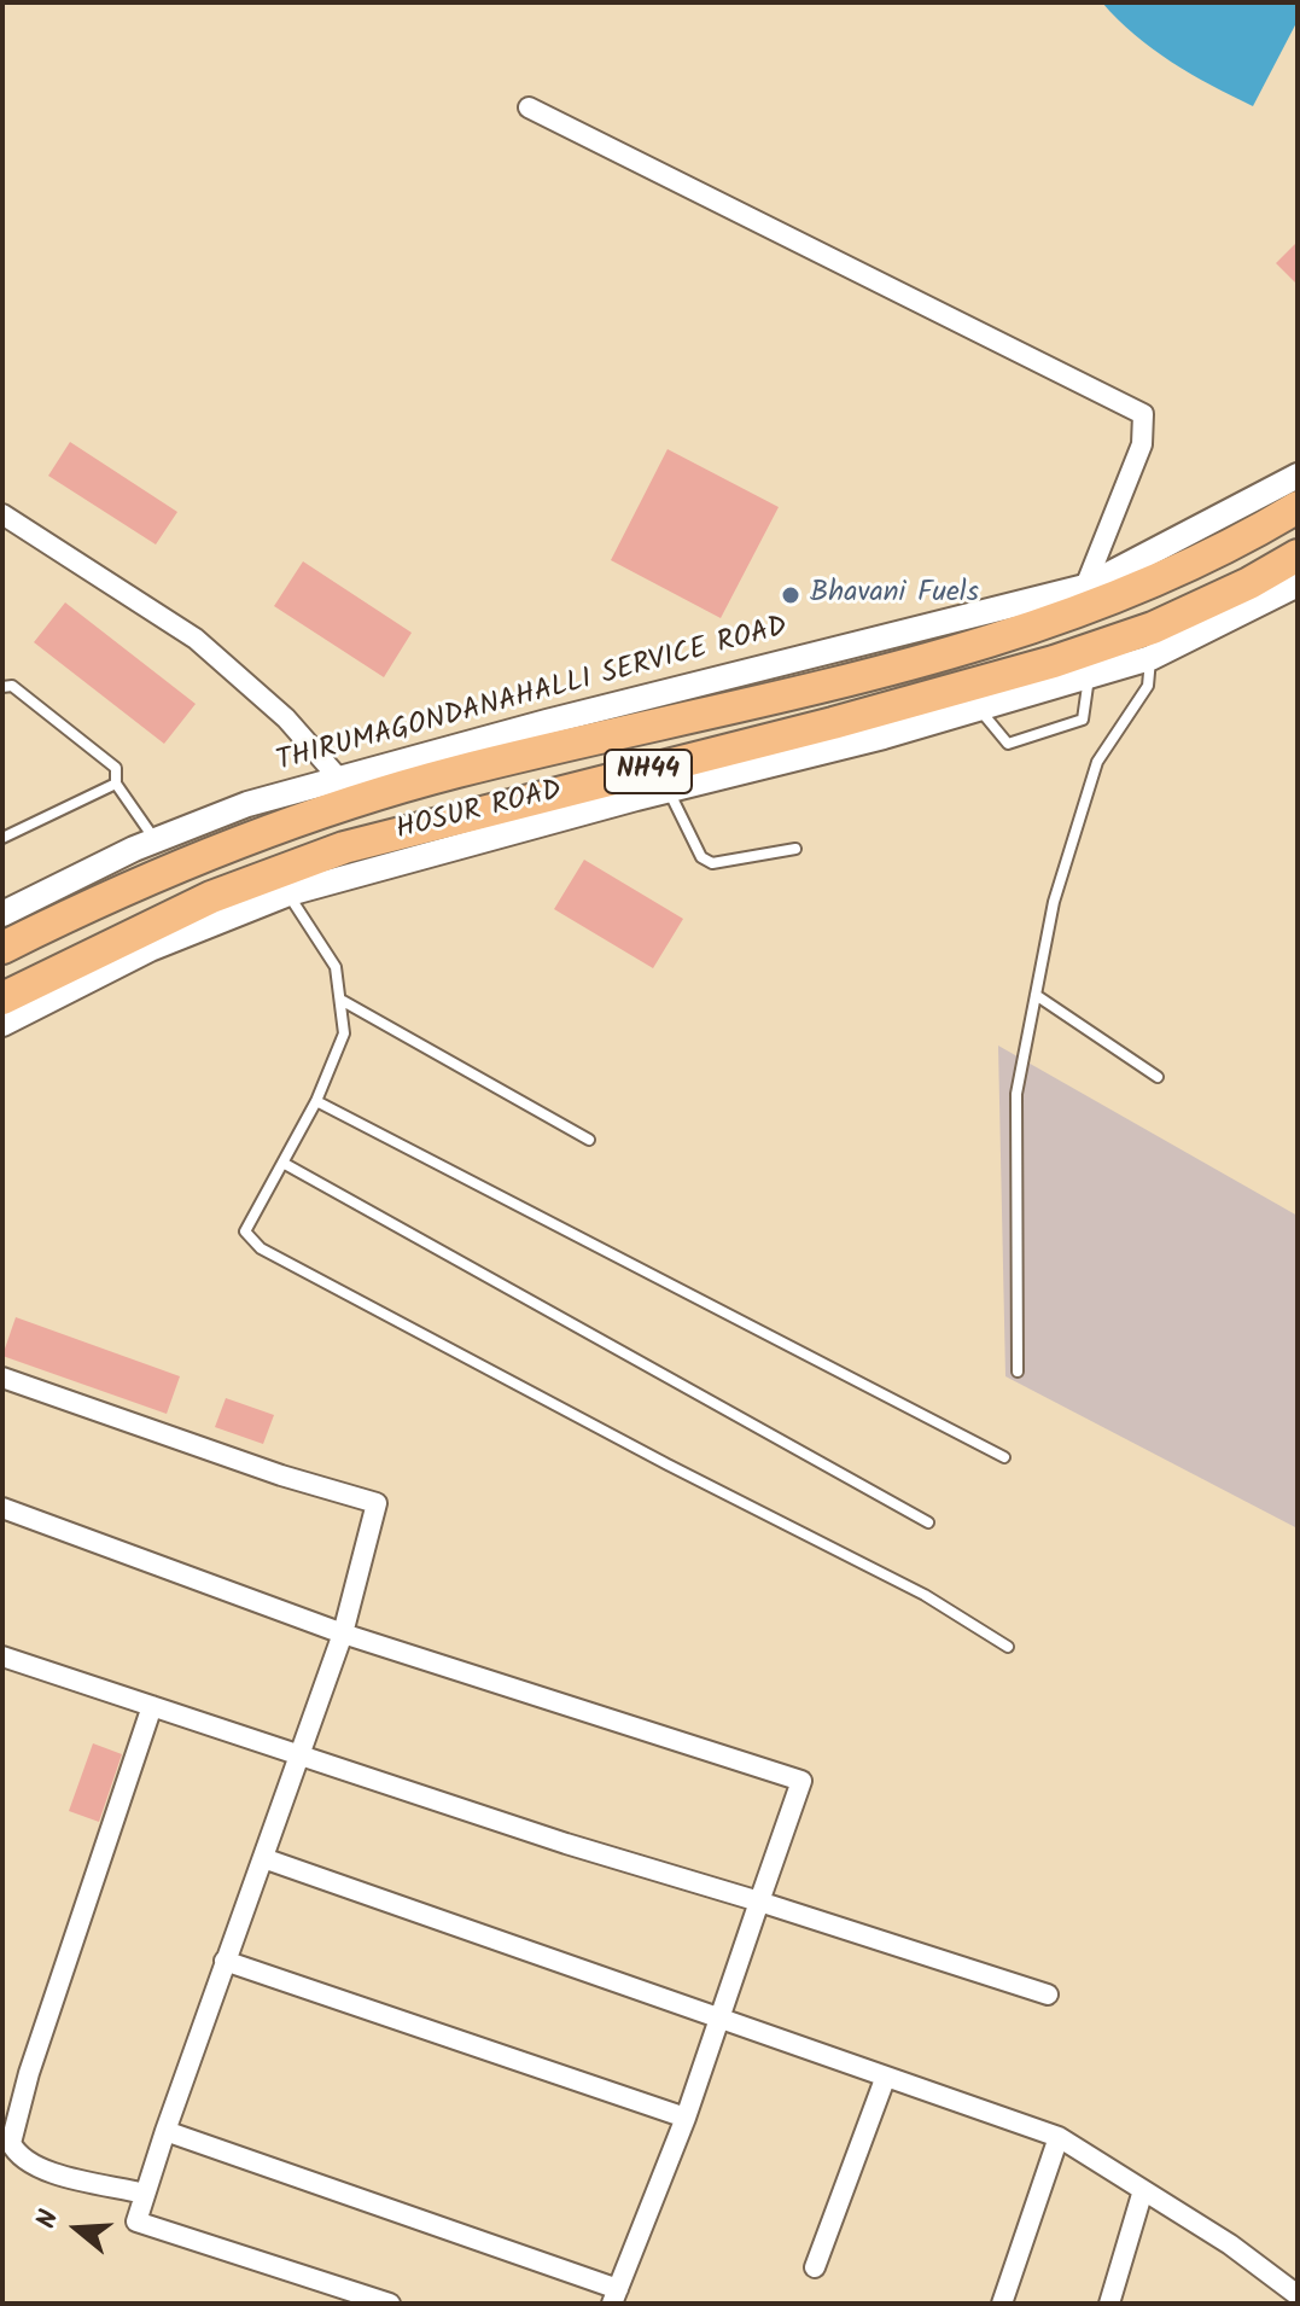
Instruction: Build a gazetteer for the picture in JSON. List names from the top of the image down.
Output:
{
  "streets": {
    "highway": ["NH44", "HOSUR ROAD"],
    "street": ["THIRUMAGONDANAHALLI SERVICE ROAD"]
  },
  "places": ["Bhavani Fuels"],
  "north": "left"
}
